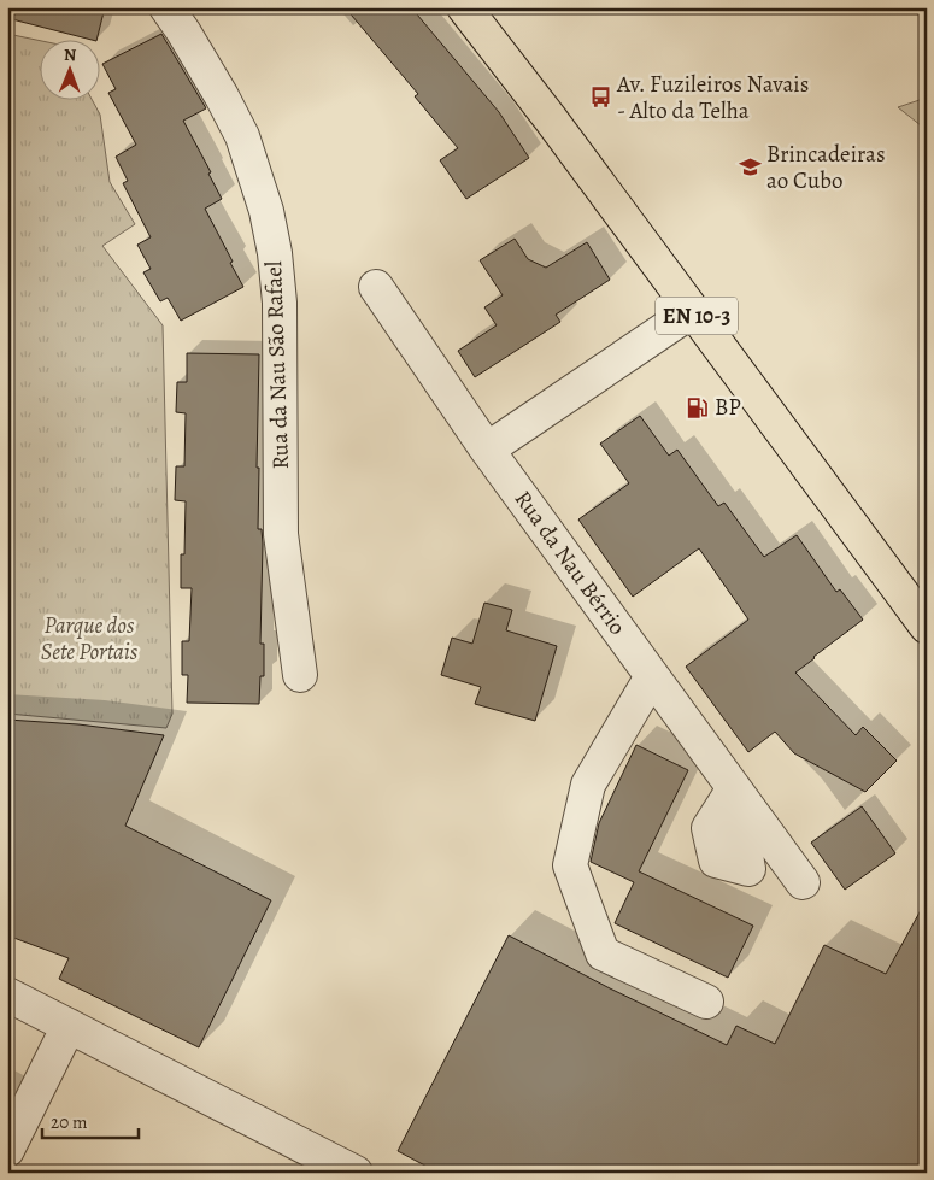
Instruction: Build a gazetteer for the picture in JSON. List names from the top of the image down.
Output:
{
  "streets": {
    "main road": ["EN 10-3"],
    "street": ["Rua da Nau São Rafael", "Rua da Nau Bérrio"]
  },
  "parks": ["Parque dos Sete Portais"],
  "places": {
    "bus stop": ["Av. Fuzileiros Navais - Alto da Telha"],
    "school or university": ["Brincadeiras ao Cubo"],
    "fuel station": ["BP"]
  },
  "scale_bar": "20 m",
  "north": "top"
}
